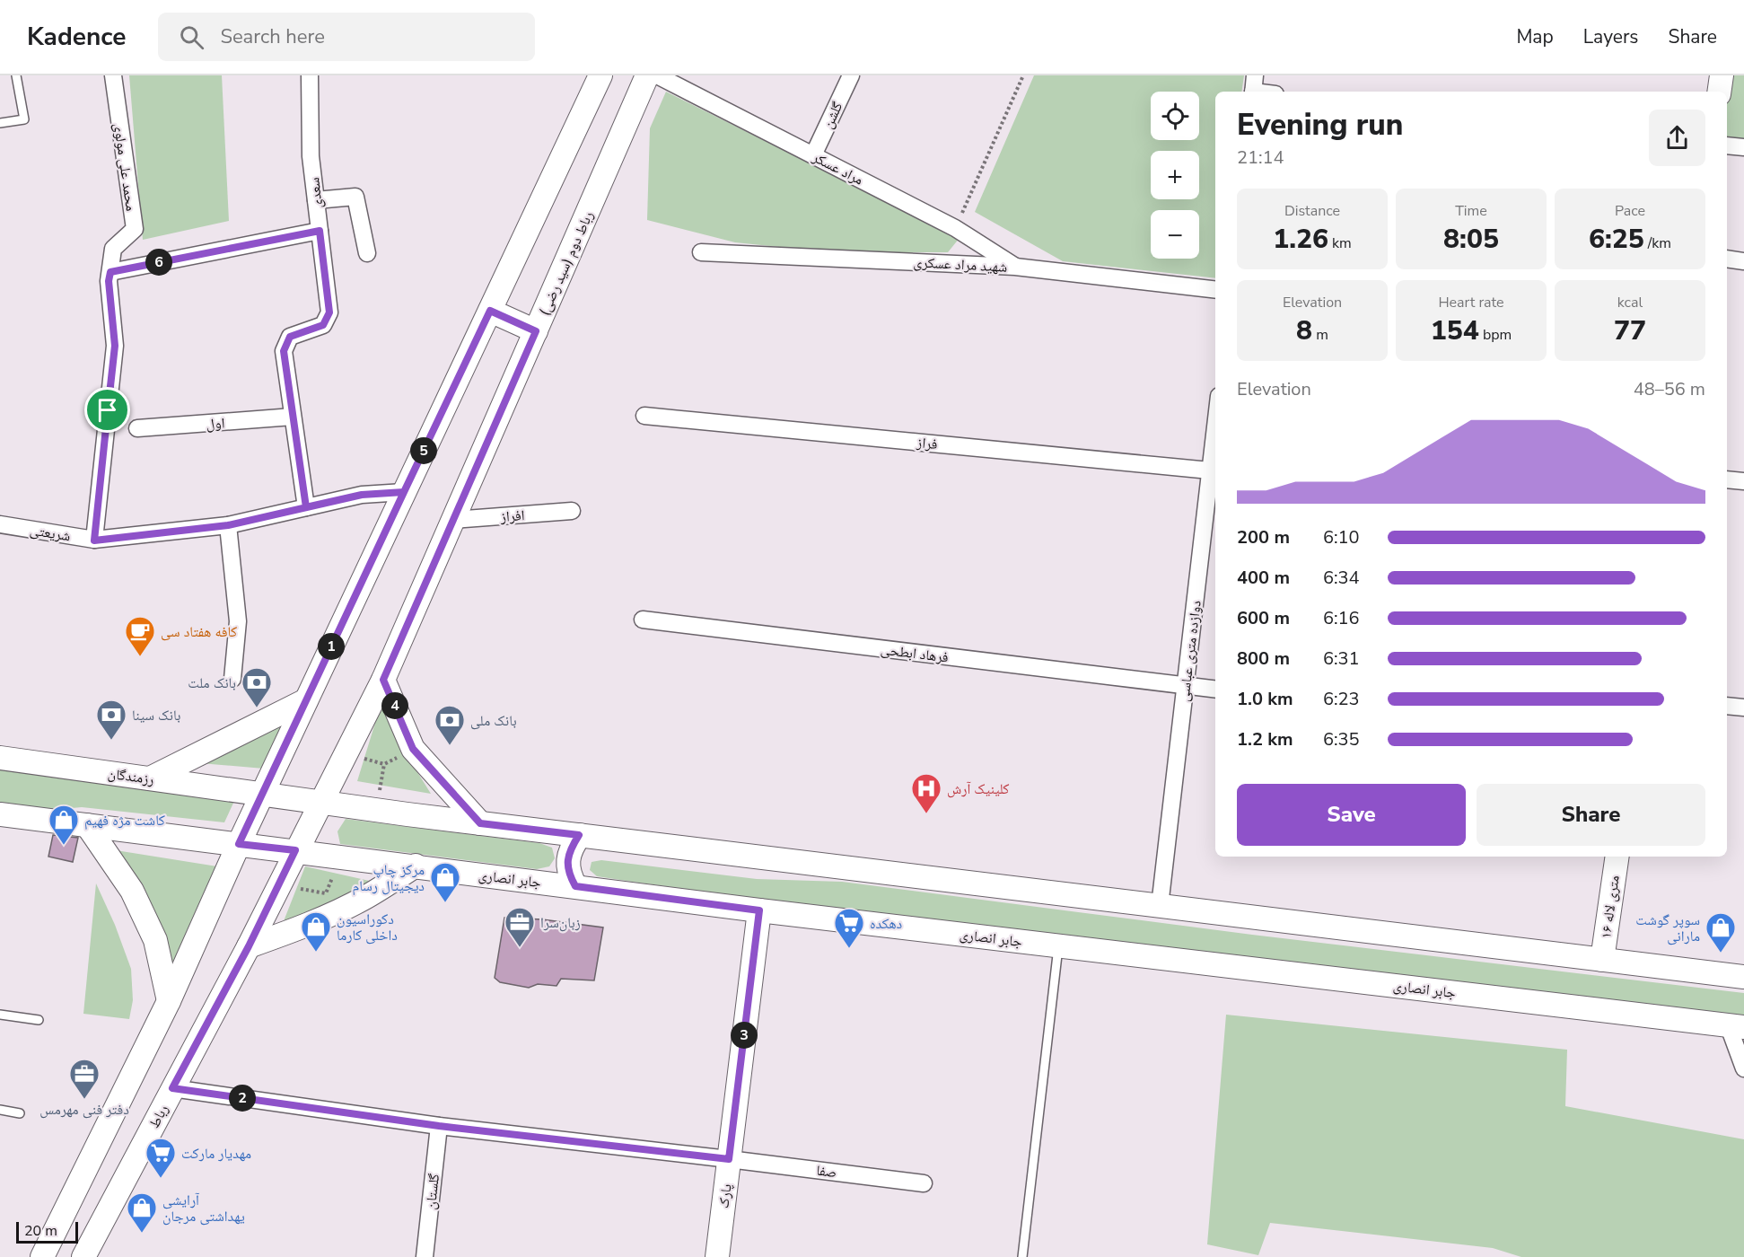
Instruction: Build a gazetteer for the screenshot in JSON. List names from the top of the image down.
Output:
{
  "streets": {
    "main road": [
      "رباط دوم (سید رضی)",
      "رزمندگان",
      "جابر انصاری",
      "۱۶ متری لاله",
      "رباط",
      "پارک"
    ],
    "street": [
      "گلشن",
      "محمد علی مولوی",
      "مراد عسکر",
      "سعدی",
      "شهید مراد عسکری",
      "اول",
      "فراز",
      "افراز",
      "شریعتی",
      "دوازده متری عباسی",
      "فرهاد ابطحی",
      "صفا",
      "گلستان"
    ]
  },
  "crossings": [
    ["گلشن", "مراد عسکر"],
    ["محمد علی مولوی", "شریعتی"],
    ["مراد عسکر", "شهید مراد عسکری"],
    ["سعدی", "اول"],
    ["سعدی", "شریعتی"],
    ["رباط دوم (سید رضی)", "افراز"],
    ["رباط دوم (سید رضی)", "رباط"],
    ["فراز", "دوازده متری عباسی"],
    ["دوازده متری عباسی", "فرهاد ابطحی"],
    ["جابر انصاری", "رباط"],
    ["جابر انصاری", "پارک"],
    ["رباط", "صفا"],
    ["صفا", "گلستان"],
    ["صفا", "پارک"]
  ],
  "places": {
    "cafe": ["کافه هفتاد سی"],
    "bank": ["بانک ملت", "بانک سینا", "بانک ملی"],
    "hospital": ["کلینیک آرش"],
    "shop": [
      "کاشت مژه فهیم",
      "مرکز چاپ دیجیتال رسام",
      "دکوراسیون داخلی کارما",
      "سوپر گوشت مارانی",
      "آرایشی یهداشتی مرجان"
    ],
    "office": ["زبان‌سرا", "دفتر فنی مهرمس"],
    "supermarket": ["دهکده", "مهدیار مارکت"]
  },
  "scale_bar": "20 m",
  "page": {
    "header": "Kadence",
    "search": "Search here",
    "nav": ["Map", "Layers", "Share"],
    "map_buttons": ["+", "−"],
    "heading": ["Evening run", "21:14"],
    "stats": [
      ["Distance", "1.26 km"],
      ["Time", "8:05"],
      ["Pace", "6:25 /km"],
      ["Elevation", "8 m"],
      ["Heart rate", "154 bpm"],
      ["kcal", "77"]
    ],
    "pins": [
      "6",
      "5",
      "1",
      "4",
      "3",
      "2"
    ],
    "chart": ["Elevation", "48–56 m"],
    "list": [
      {
        "name": "200 m",
        "note": "6:10"
      },
      {
        "name": "400 m",
        "note": "6:34"
      },
      {
        "name": "600 m",
        "note": "6:16"
      },
      {
        "name": "800 m",
        "note": "6:31"
      },
      {
        "name": "1.0 km",
        "note": "6:23"
      },
      {
        "name": "1.2 km",
        "note": "6:35"
      }
    ],
    "buttons": ["Save", "Share"],
    "scale": "20 m"
  }
}
